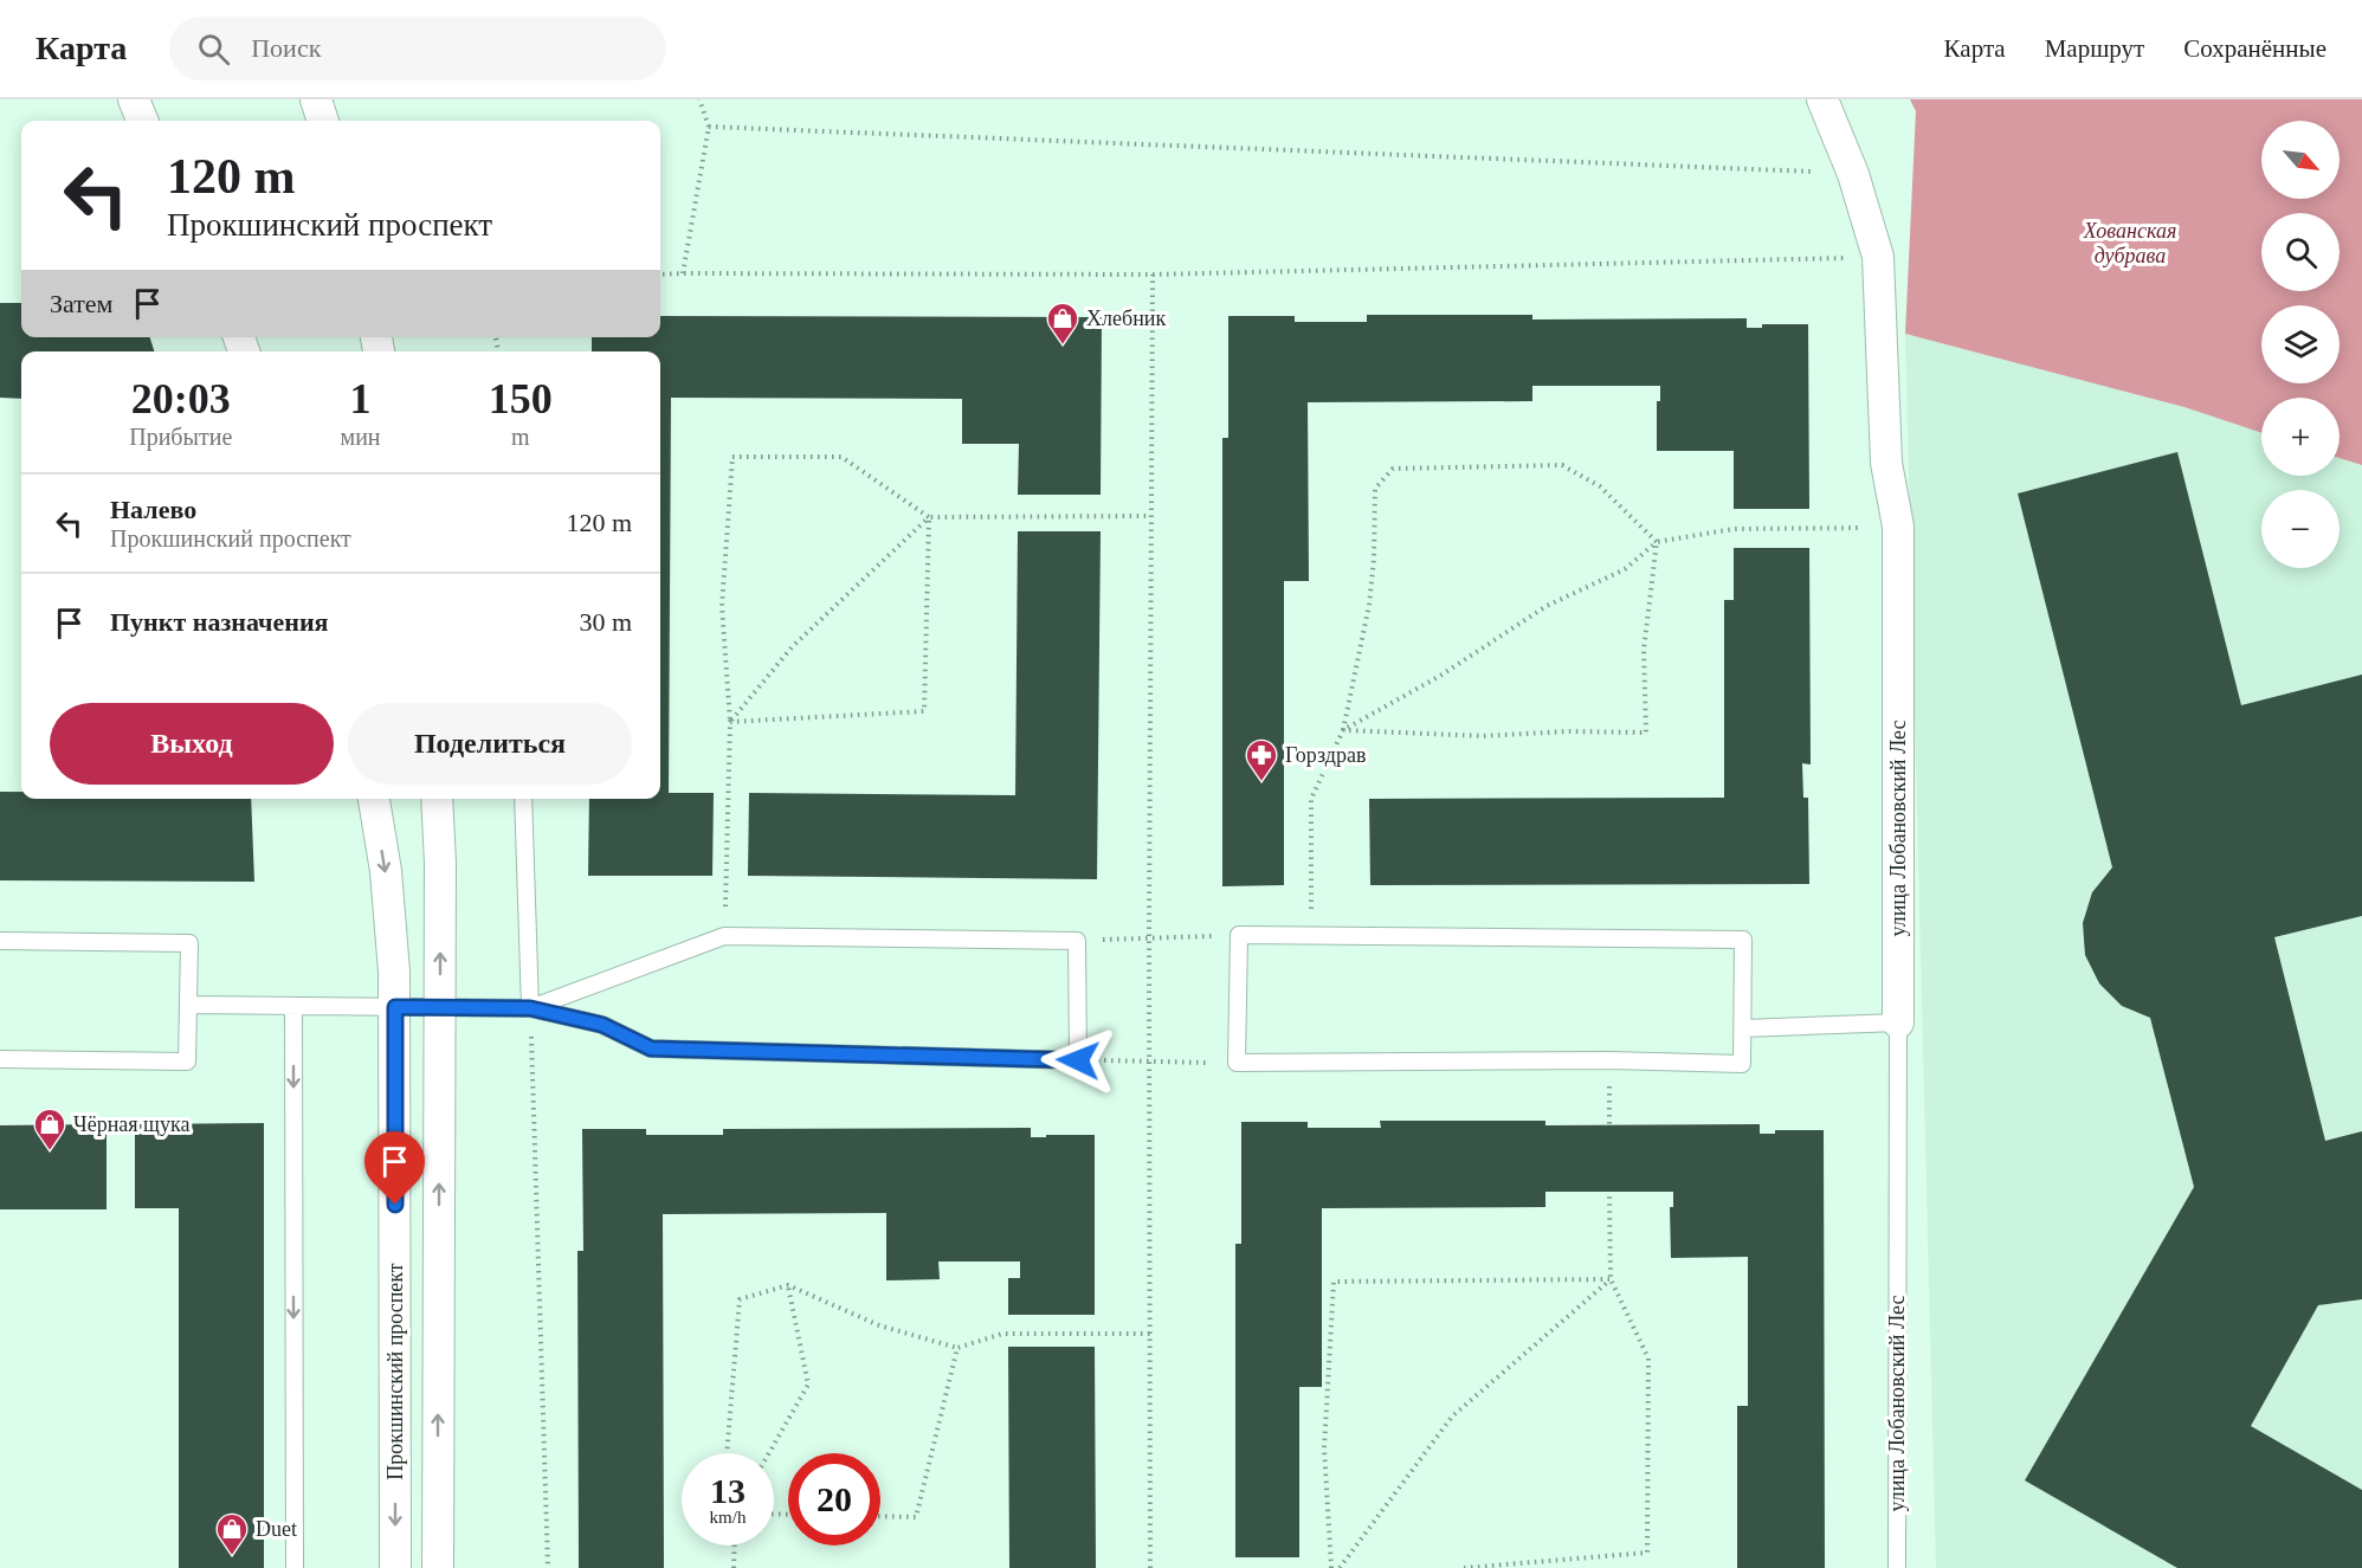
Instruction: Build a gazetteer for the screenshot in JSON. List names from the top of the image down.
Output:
{
  "streets": {
    "street": ["улица Лобановский Лес", "Прокшинский проспект"]
  },
  "parks": ["Хованская дубрава"],
  "places": {
    "shop": ["Хлебник", "Чёрная щука", "Duet"],
    "pharmacy": ["Горздрав"]
  },
  "north": "bottom right",
  "page": {
    "header": "Карта",
    "search": "Поиск",
    "nav": ["Карта", "Маршрут", "Сохранённые"],
    "map_buttons": ["+", "−"],
    "turn": ["120 m", "Прокшинский проспект"],
    "then": "Затем",
    "eta": [
      "20:03",
      "Прибытие",
      "1",
      "мин",
      "150",
      "m"
    ],
    "list": [
      {
        "name": "Налево",
        "note": "Прокшинский проспект",
        "value": "120 m"
      },
      {
        "name": "Пункт назначения",
        "value": "30 m"
      }
    ],
    "buttons": ["Выход", "Поделиться"],
    "speed": "13 km/h",
    "limit": "20"
  }
}
